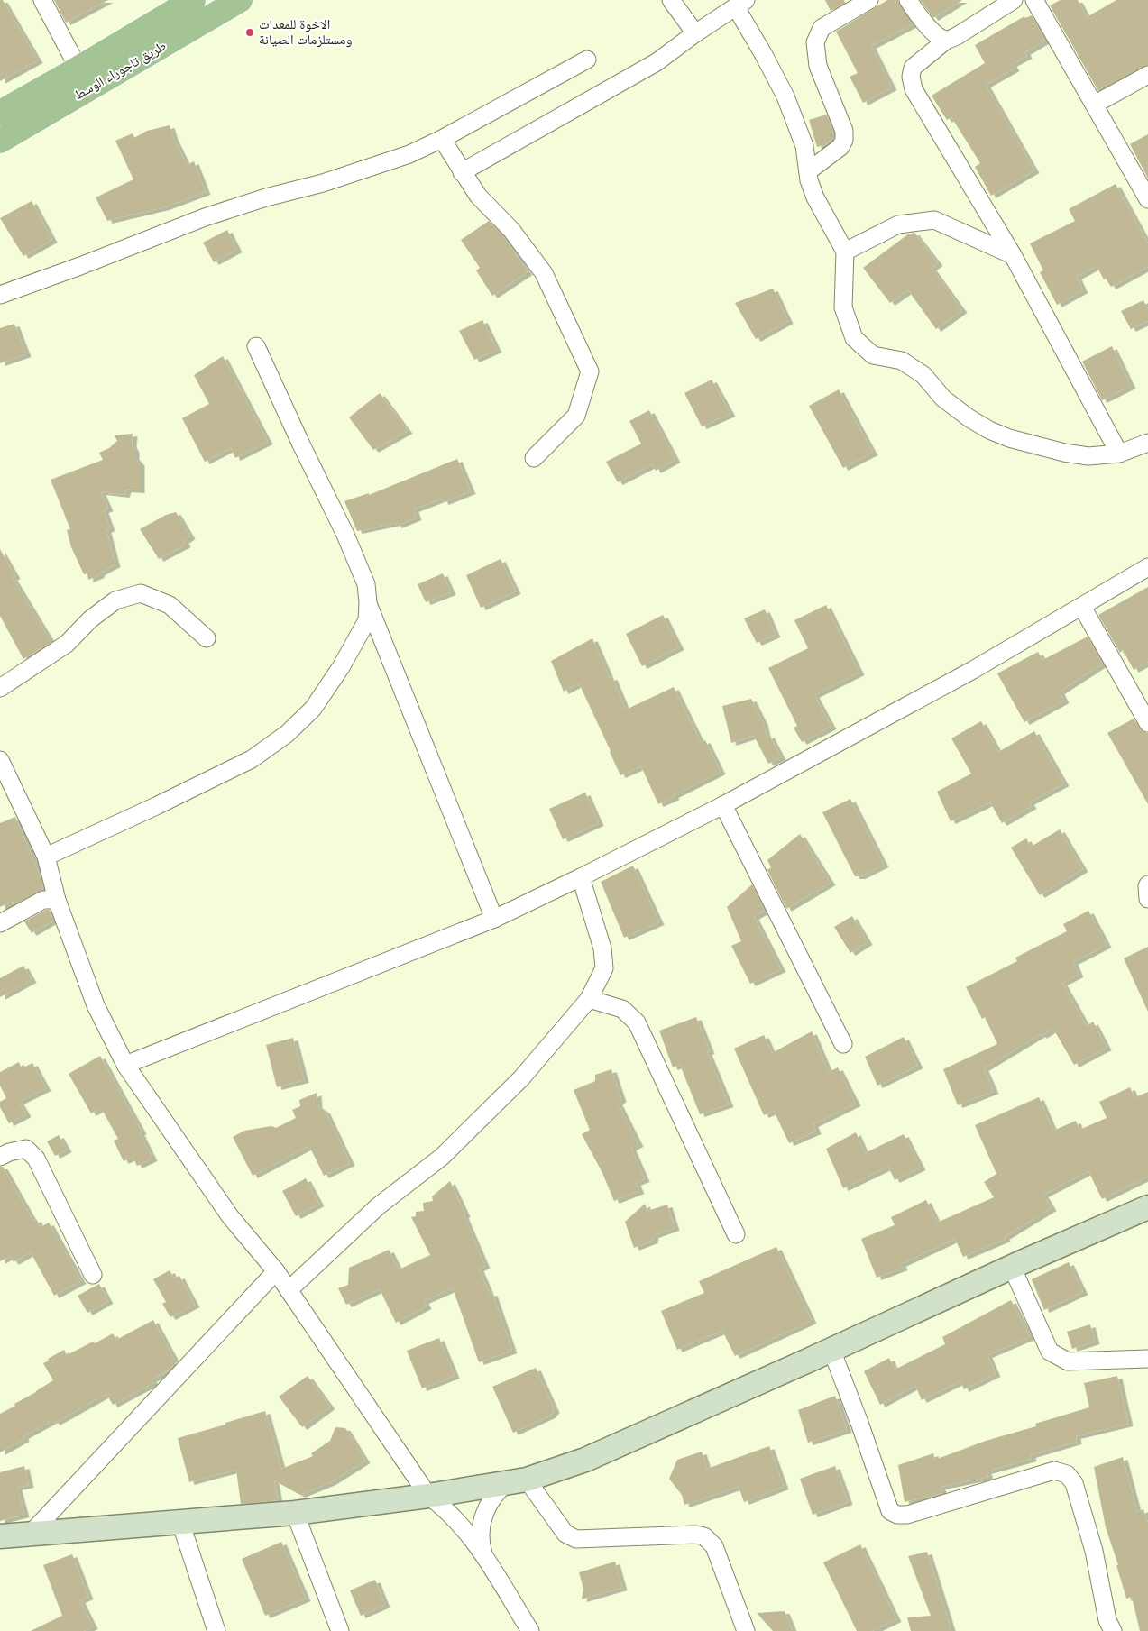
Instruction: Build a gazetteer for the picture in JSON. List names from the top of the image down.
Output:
{
  "streets": {
    "main road": ["طريق تاجوراء الوسط"]
  },
  "places": ["الاخوة للمعدات ومستلزمات الصيانة"]
}
